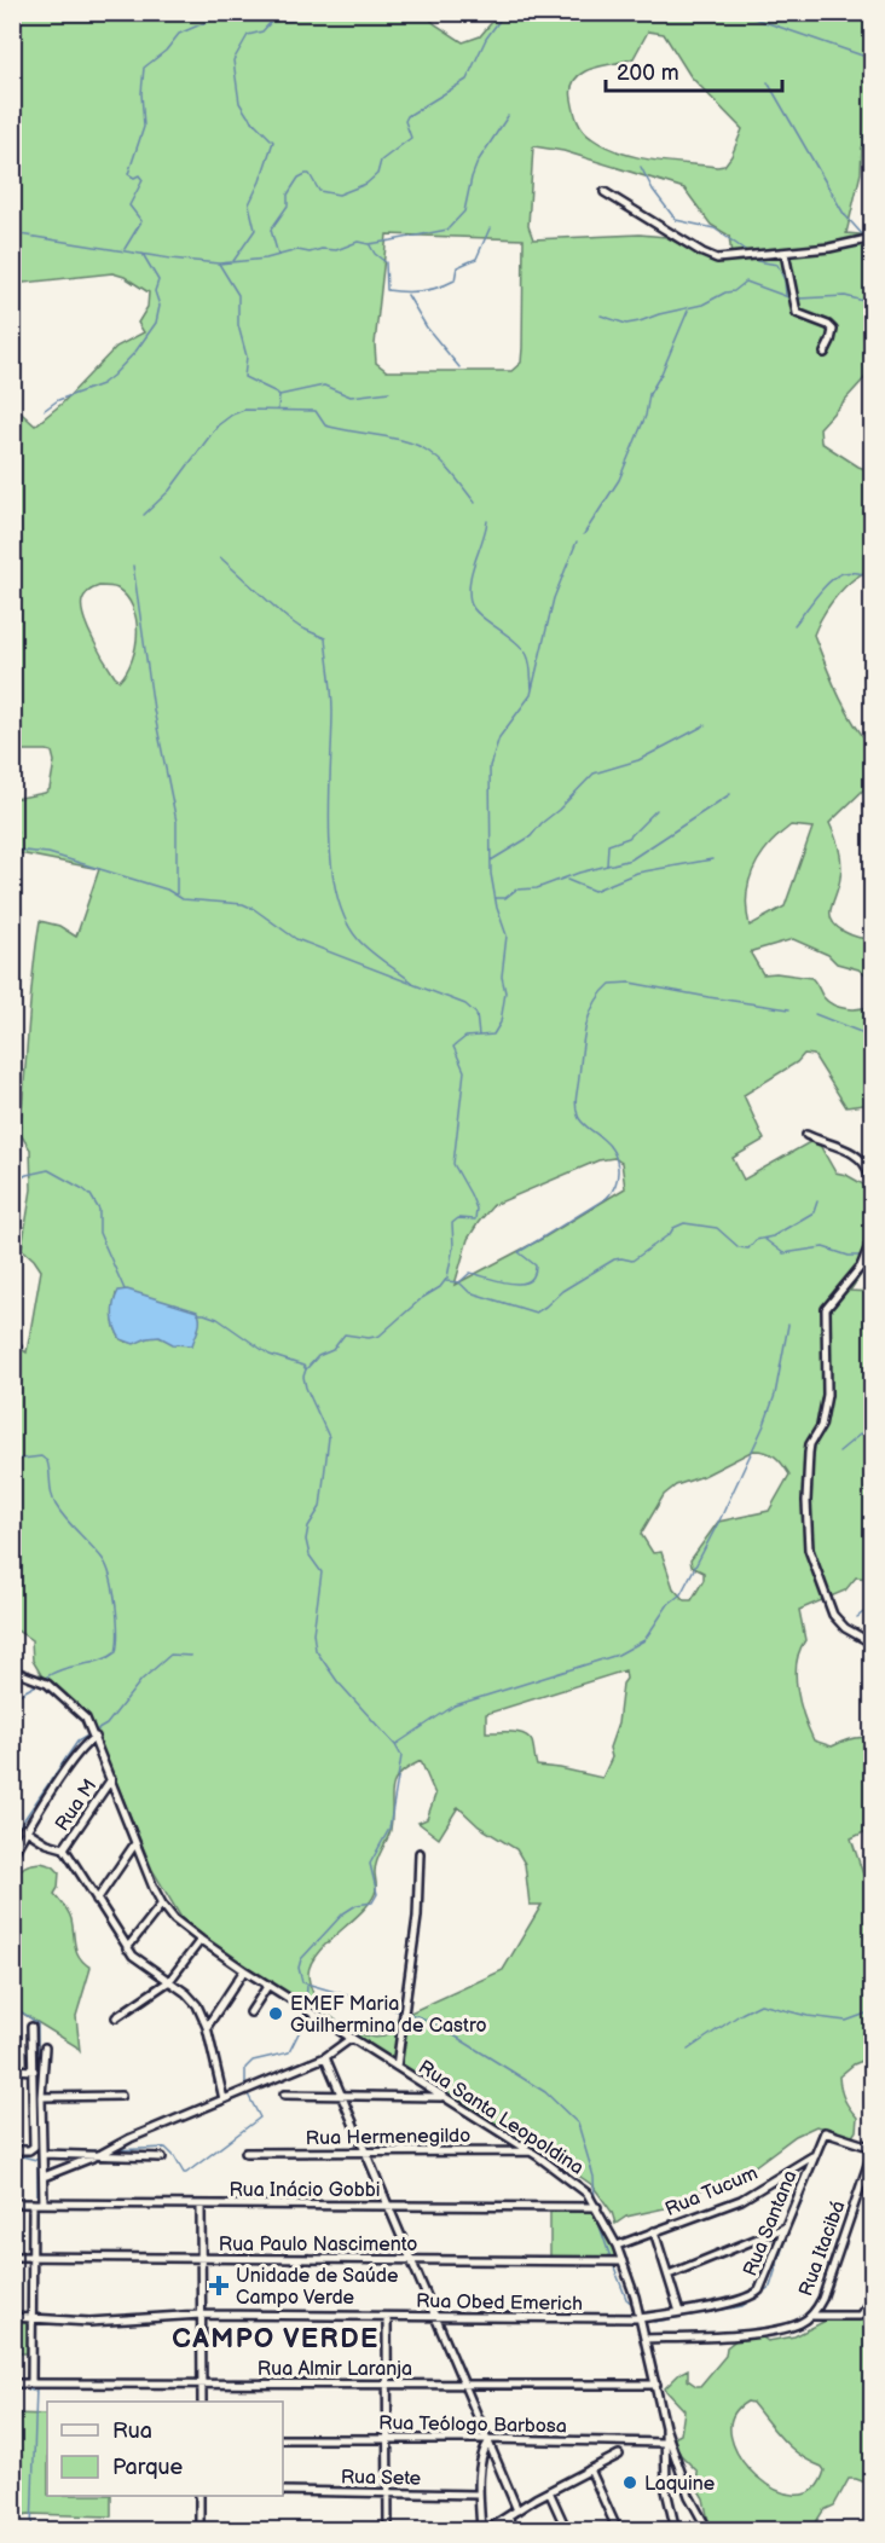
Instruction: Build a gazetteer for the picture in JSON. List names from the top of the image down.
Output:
{
  "streets": {
    "street": [
      "Rua M",
      "Rua Santa Leopoldina",
      "Rua Hermenegildo",
      "Rua Inácio Gobbi",
      "Rua Tucum",
      "Rua Santana",
      "Rua Paulo Nascimento",
      "Rua Itacibá",
      "Rua Obed Emerich",
      "Rua Almir Laranja",
      "Rua Teólogo Barbosa",
      "Rua Sete"
    ]
  },
  "crossings": [
    ["Rua M", "Rua Santa Leopoldina"],
    ["Rua Santa Leopoldina", "Rua Hermenegildo"],
    ["Rua Santa Leopoldina", "Rua Inácio Gobbi"],
    ["Rua Santa Leopoldina", "Rua Tucum"],
    ["Rua Santa Leopoldina", "Rua Santana"],
    ["Rua Santa Leopoldina", "Rua Paulo Nascimento"],
    ["Rua Santa Leopoldina", "Rua Itacibá"],
    ["Rua Santa Leopoldina", "Rua Obed Emerich"],
    ["Rua Santa Leopoldina", "Rua Almir Laranja"],
    ["Rua Tucum", "Rua Santana"],
    ["Rua Santana", "Rua Itacibá"],
    ["Rua Santana", "Rua Obed Emerich"]
  ],
  "districts": ["CAMPO VERDE"],
  "places": {
    "other": ["EMEF Maria Guilhermina de Castro", "Laquine"],
    "health": ["Unidade de Saúde Campo Verde"]
  },
  "legend": ["Rua", "Parque"],
  "scale_bar": "200 m"
}
